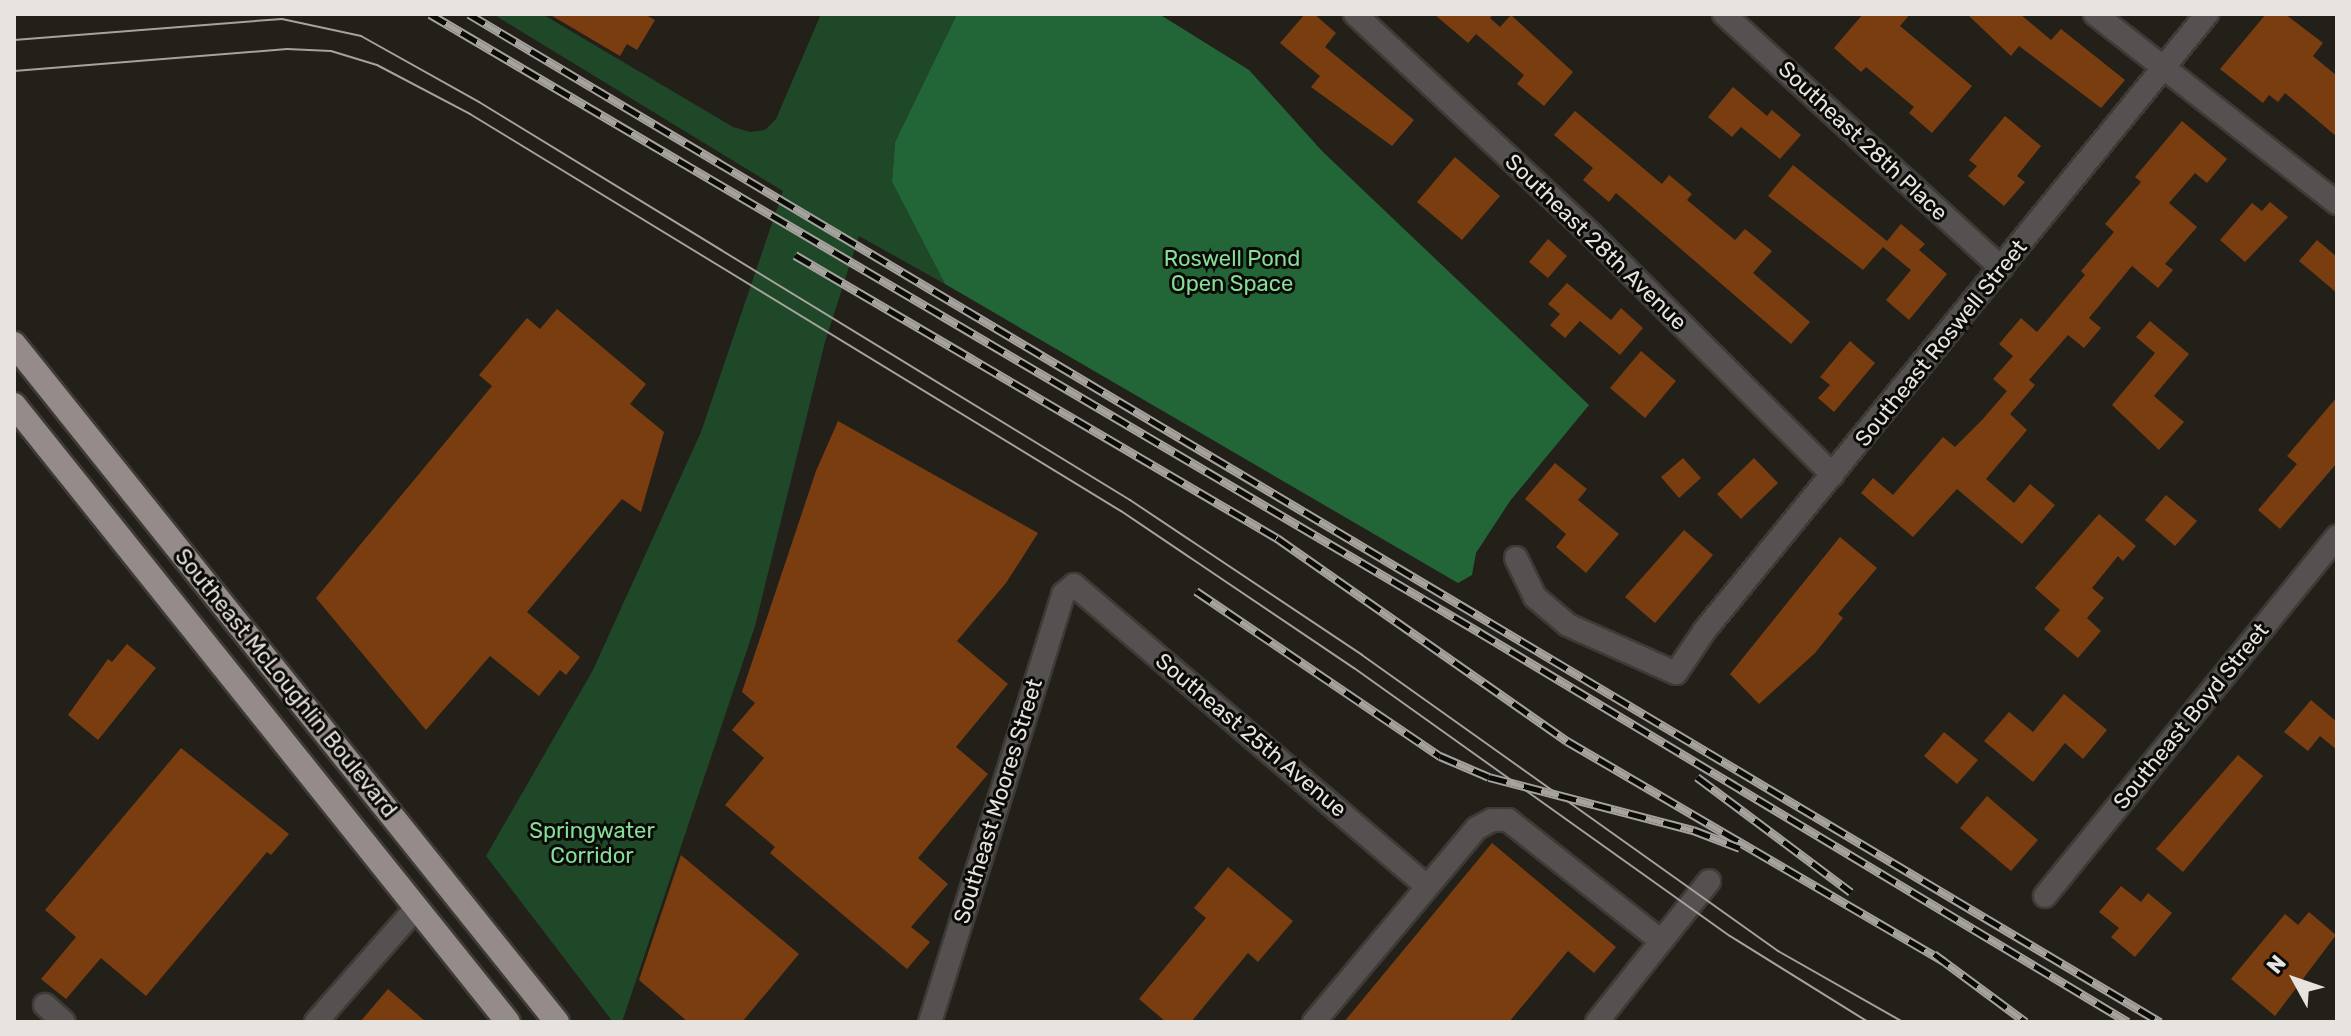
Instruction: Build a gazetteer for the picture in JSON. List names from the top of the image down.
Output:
{
  "streets": {
    "highway": ["Southeast McLoughlin Boulevard"],
    "street": [
      "Southeast 28th Place",
      "Southeast 28th Avenue",
      "Southeast Roswell Street",
      "Southeast Boyd Street",
      "Southeast 25th Avenue",
      "Southeast Moores Street"
    ]
  },
  "crossings": [
    ["Southeast 28th Place", "Southeast Roswell Street"],
    ["Southeast 28th Avenue", "Southeast Roswell Street"],
    ["Southeast 25th Avenue", "Southeast Moores Street"]
  ],
  "parks": ["Roswell Pond Open Space", "Springwater Corridor"],
  "north": "top left"
}
